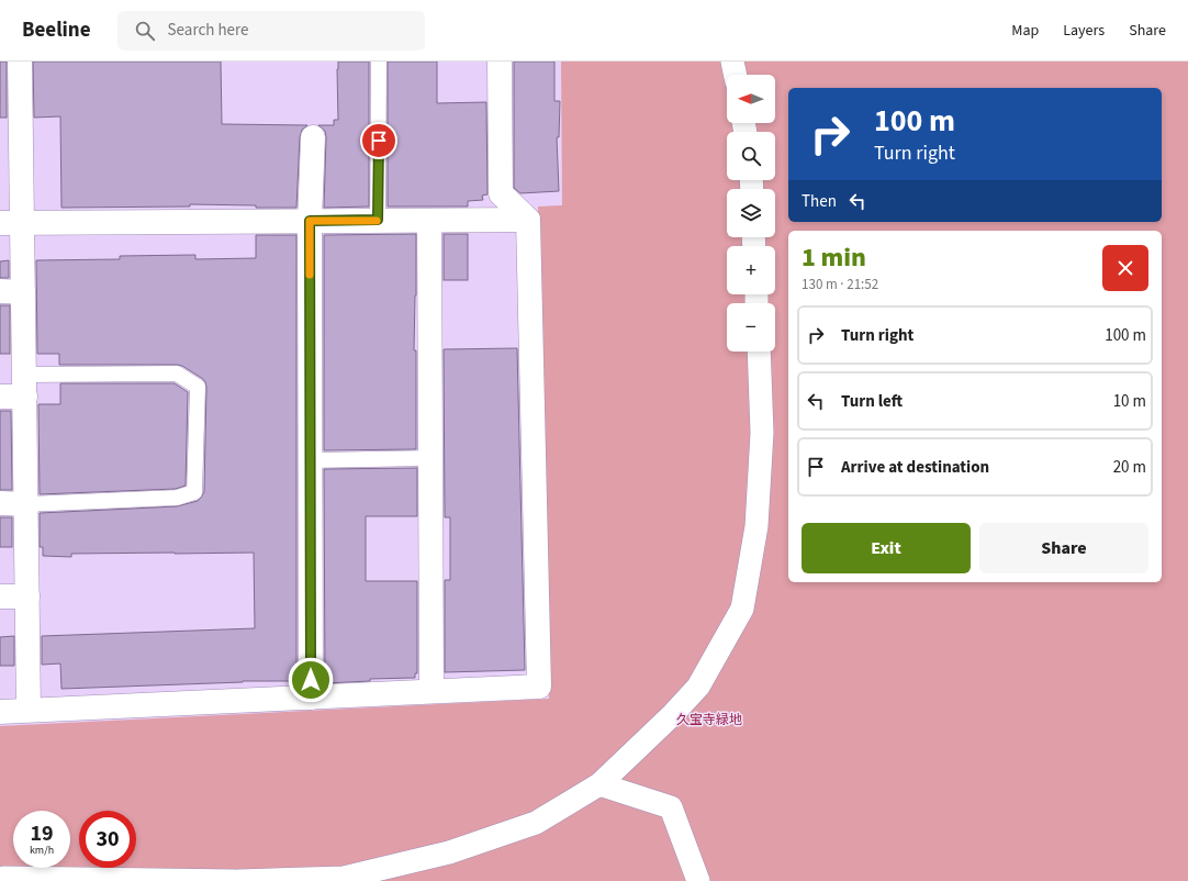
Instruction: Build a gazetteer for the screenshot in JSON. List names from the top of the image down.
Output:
{
  "parks": ["久宝寺緑地"],
  "north": "left",
  "page": {
    "header": "Beeline",
    "search": "Search here",
    "nav": ["Map", "Layers", "Share"],
    "map_buttons": ["+", "−"],
    "turn": ["100 m", "Turn right"],
    "then": "Then",
    "heading": ["1 min", "130 m · 21:52"],
    "list": [
      {
        "name": "Turn right",
        "value": "100 m"
      },
      {
        "name": "Turn left",
        "value": "10 m"
      },
      {
        "name": "Arrive at destination",
        "value": "20 m"
      }
    ],
    "buttons": ["Exit", "Share"],
    "speed": "19 km/h",
    "limit": "30"
  }
}
